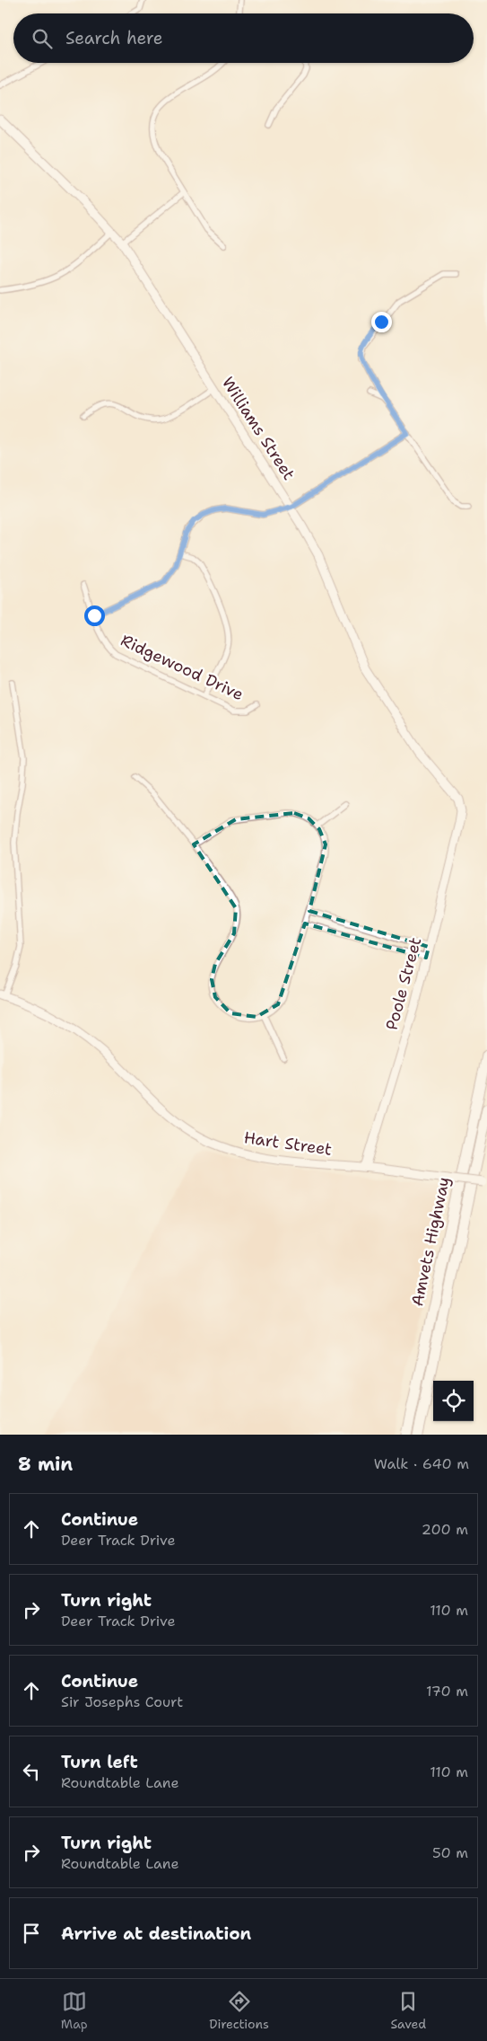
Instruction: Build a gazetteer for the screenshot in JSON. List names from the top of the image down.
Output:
{
  "streets": {
    "highway": ["Amvets Highway"],
    "street": [
      "Williams Street",
      "Ridgewood Drive",
      "Poole Street",
      "Hart Street"
    ]
  },
  "crossings": [
    ["Williams Street", "Poole Street"],
    ["Poole Street", "Hart Street"]
  ],
  "page": {
    "search": "Search here",
    "heading": ["8 min", "Walk · 640 m"],
    "list": [
      ["Continue", "Deer Track Drive", "200 m"],
      ["Turn right", "Deer Track Drive", "110 m"],
      ["Continue", "Sir Josephs Court", "170 m"],
      ["Turn left", "Roundtable Lane", "110 m"],
      ["Turn right", "Roundtable Lane", "50 m"],
      "Arrive at destination"
    ],
    "nav": ["Map", "Directions", "Saved"]
  }
}
